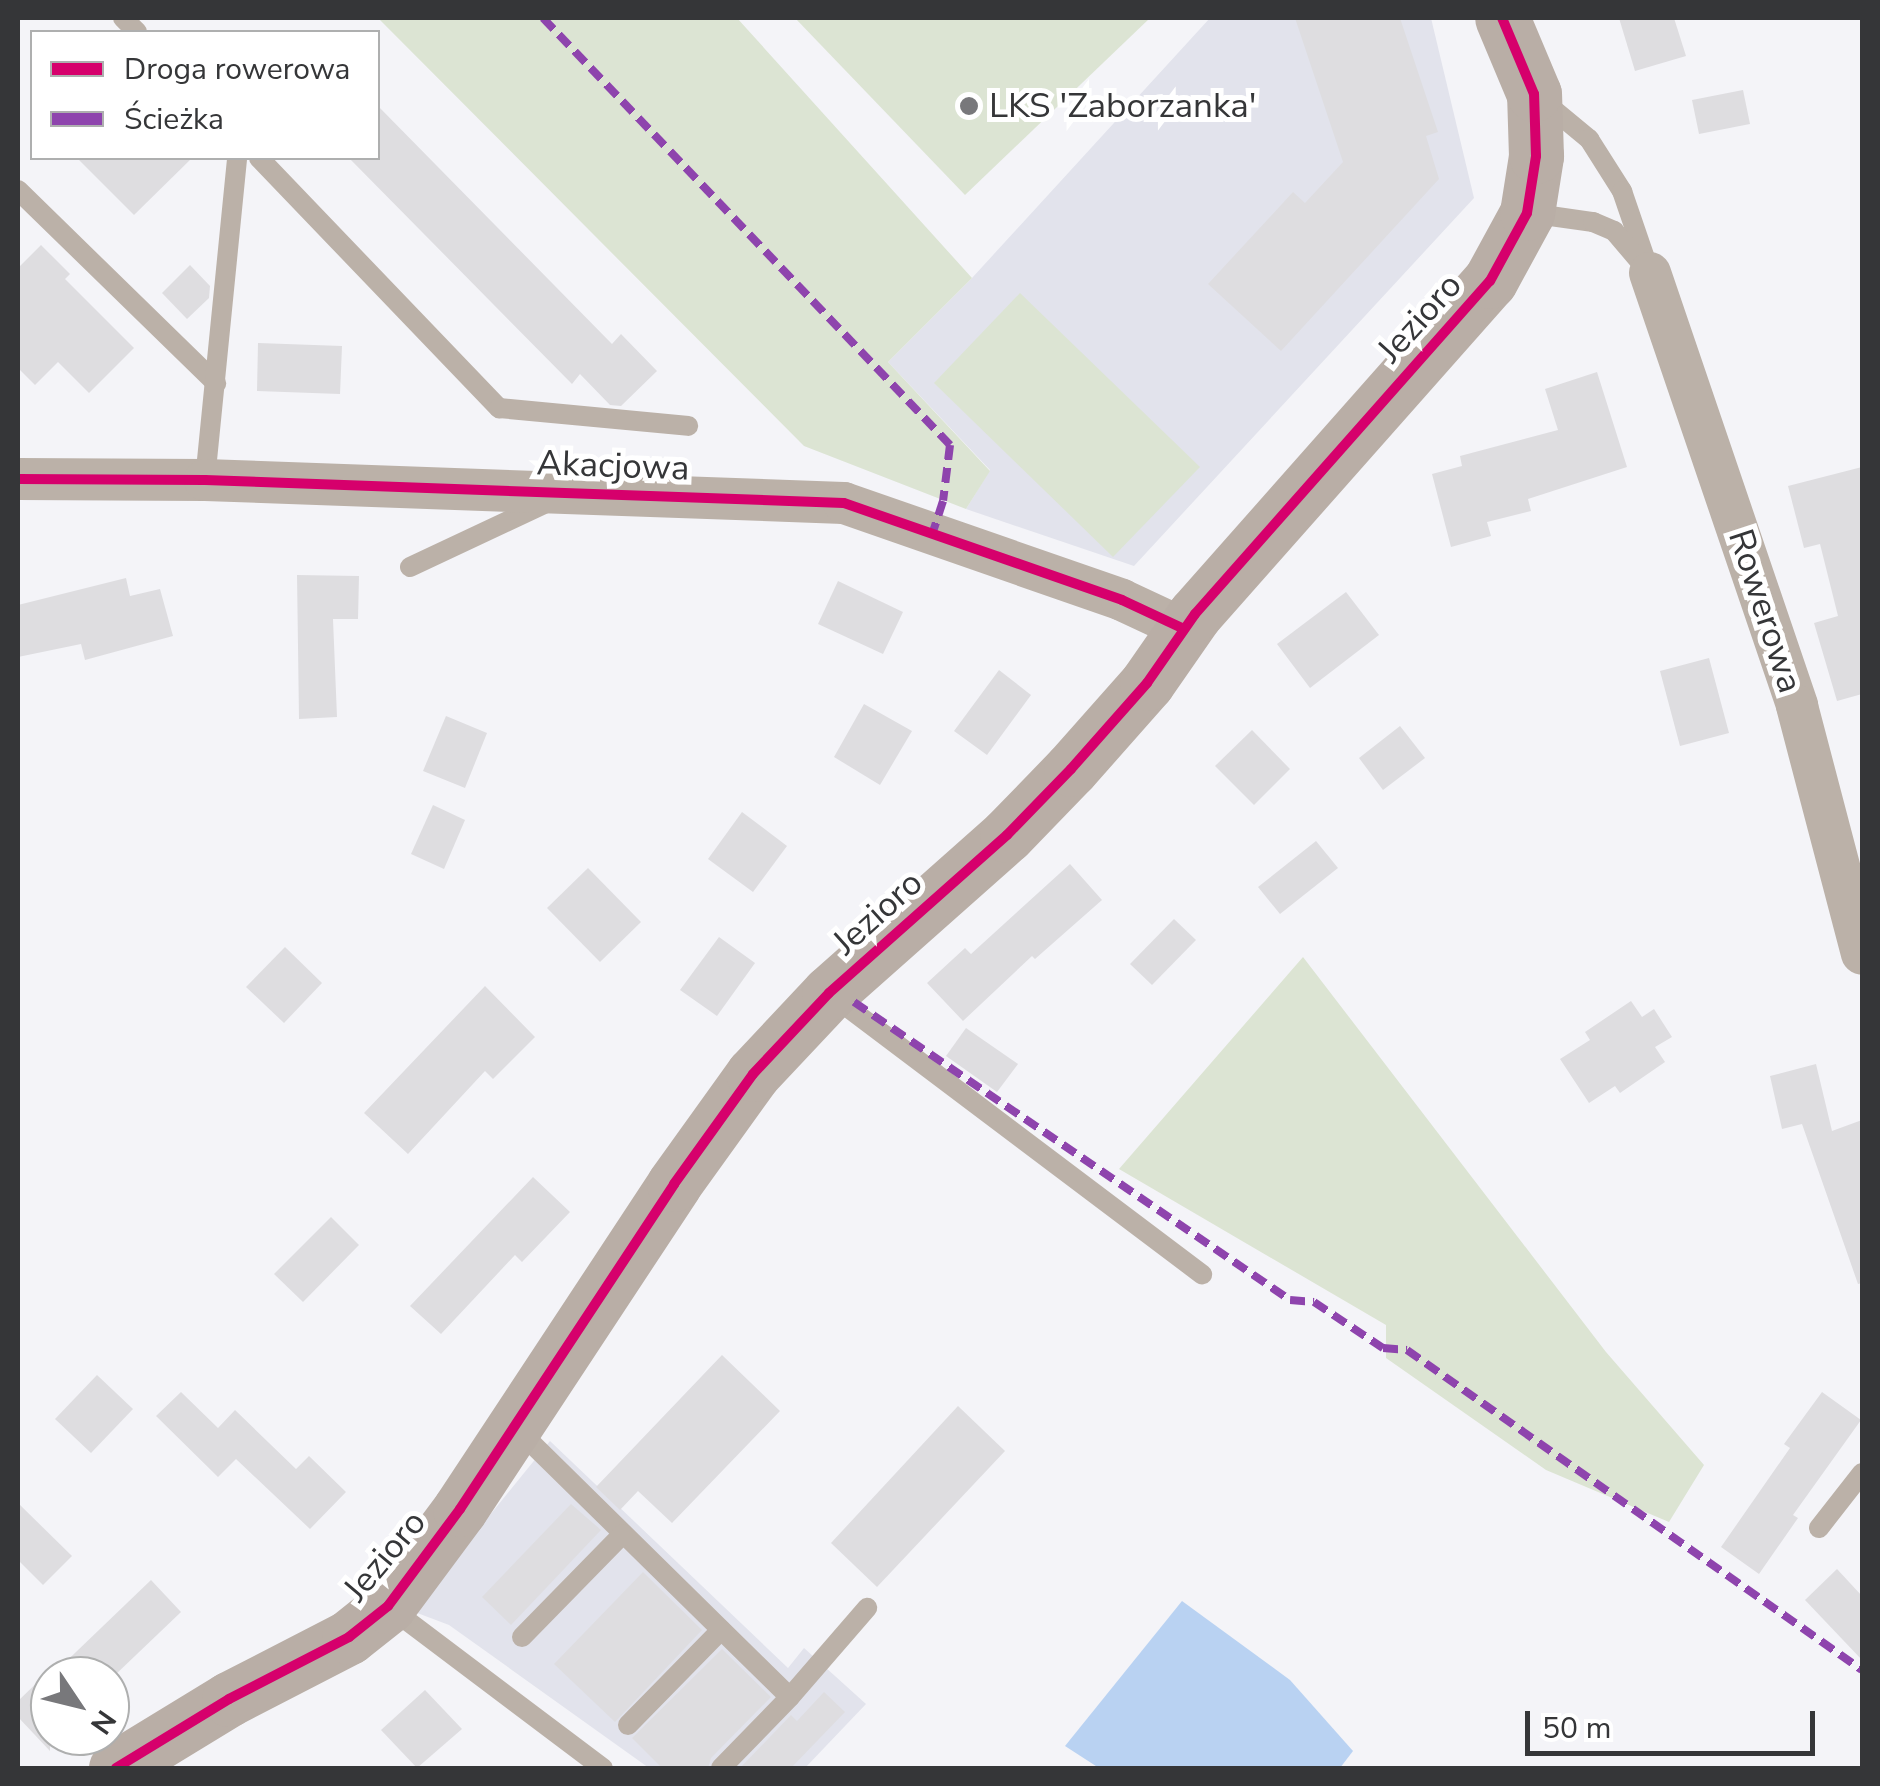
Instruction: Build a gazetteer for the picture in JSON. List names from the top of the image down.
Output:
{
  "streets": {
    "street": ["Jezioro", "Akacjowa", "Rowerowa"]
  },
  "crossings": [
    ["Jezioro", "Akacjowa"],
    ["Jezioro", "Rowerowa"]
  ],
  "places": ["LKS 'Zaborzanka'"],
  "legend": ["Droga rowerowa", "Ścieżka"],
  "scale_bar": "50 m",
  "north": "bottom right"
}
